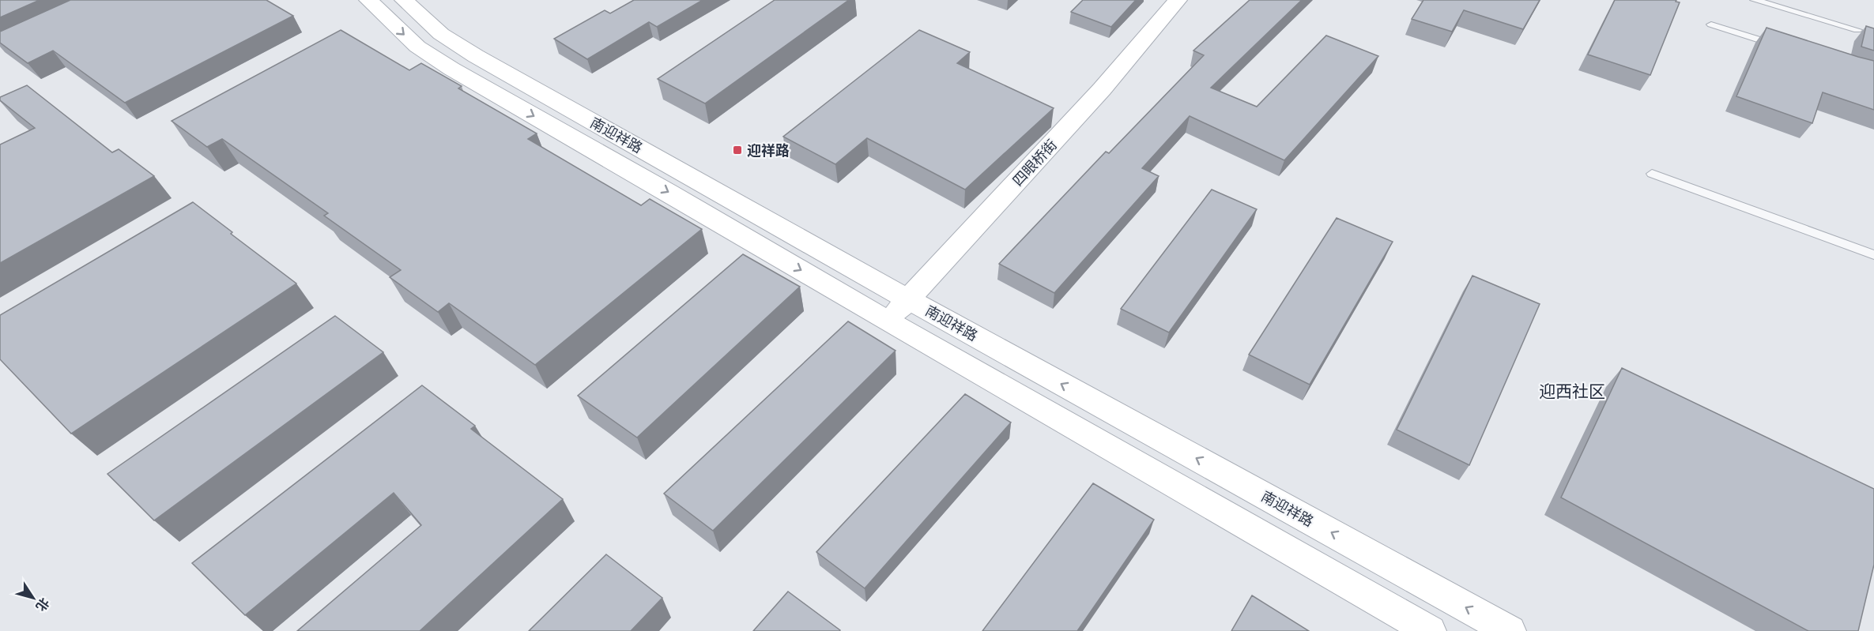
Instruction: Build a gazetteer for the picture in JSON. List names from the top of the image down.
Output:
{
  "streets": {
    "main road": ["南迎祥路", "四眼桥街"]
  },
  "crossings": [
    ["南迎祥路", "四眼桥街"]
  ],
  "districts": ["迎西社区"],
  "places": {
    "transit": ["迎祥路"]
  },
  "north": "bottom right"
}
